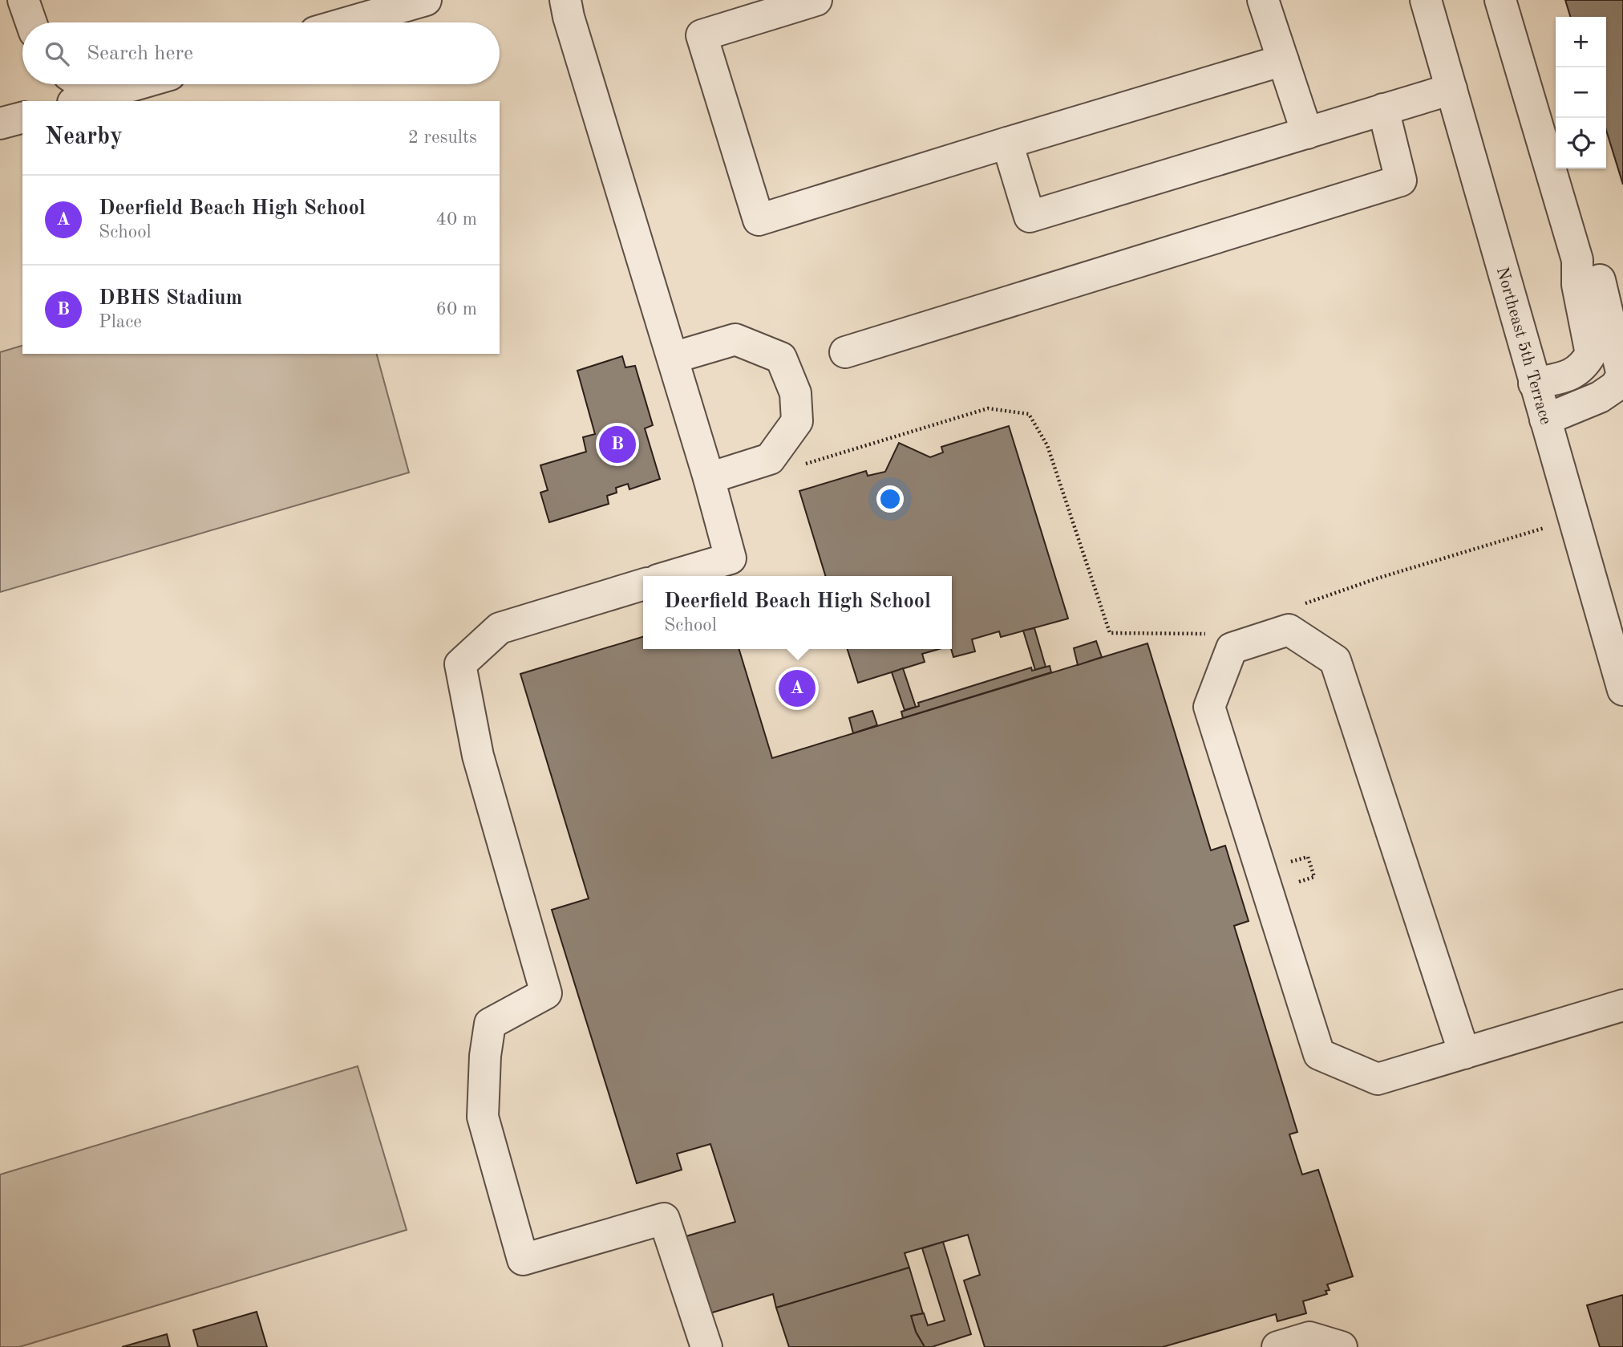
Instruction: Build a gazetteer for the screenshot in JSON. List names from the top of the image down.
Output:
{
  "streets": {
    "street": ["Northeast 5th Terrace"]
  },
  "page": {
    "map_buttons": ["+", "−"],
    "search": "Search here",
    "heading": ["Nearby", "2 results"],
    "list": [
      {
        "mark": "A",
        "name": "Deerfield Beach High School",
        "note": "School",
        "value": "40 m"
      },
      {
        "mark": "B",
        "name": "DBHS Stadium",
        "note": "Place",
        "value": "60 m"
      }
    ],
    "pins": ["B", "A"],
    "popup": ["Deerfield Beach High School", "School"]
  }
}
